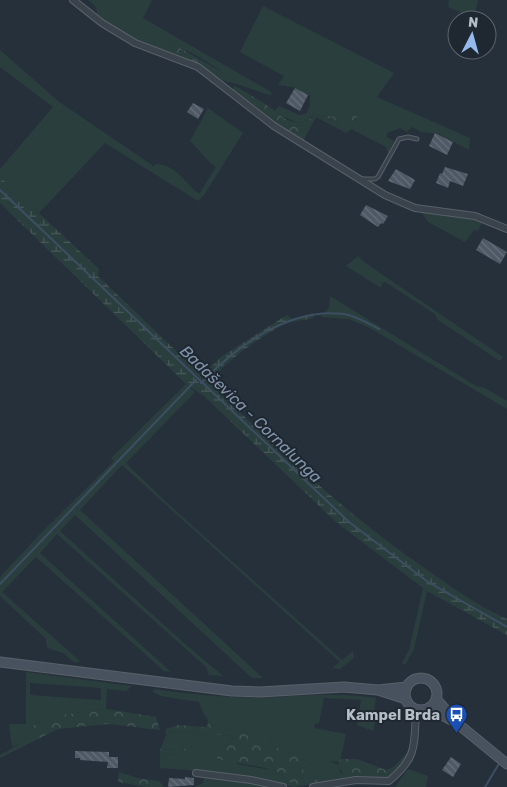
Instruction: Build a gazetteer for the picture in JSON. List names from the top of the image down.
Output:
{
  "water": ["Badaševica - Cornalunga"],
  "places": {
    "bus stop": ["Kampel Brda"]
  },
  "north": "top"
}
